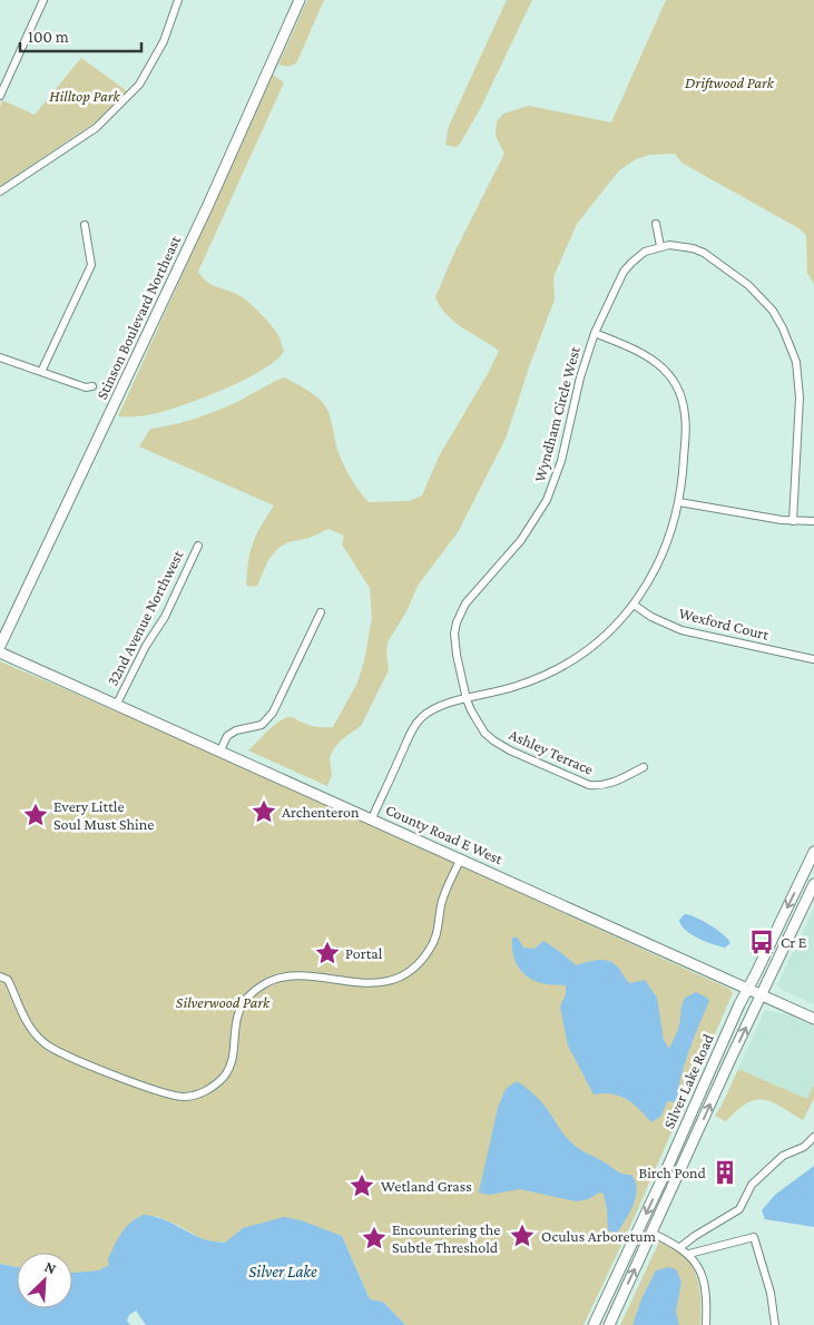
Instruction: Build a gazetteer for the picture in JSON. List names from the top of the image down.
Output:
{
  "streets": {
    "street": [
      "Stinson Boulevard Northeast",
      "Wyndham Circle West",
      "32nd Avenue Northwest",
      "Wexford Court",
      "Ashley Terrace",
      "County Road E West",
      "Silver Lake Road"
    ]
  },
  "crossings": [
    ["Wyndham Circle West", "Ashley Terrace"],
    ["32nd Avenue Northwest", "County Road E West"],
    ["County Road E West", "Silver Lake Road"]
  ],
  "water": ["Silver Lake"],
  "parks": ["Driftwood Park", "Hilltop Park", "Silverwood Park"],
  "places": {
    "place": [
      "Archenteron",
      "Every Little Soul Must Shine",
      "Portal",
      "Wetland Grass",
      "Oculus Arboretum",
      "Encountering the Subtle Threshold"
    ],
    "bus stop": ["Cr E"],
    "building": ["Birch Pond"]
  },
  "scale_bar": "100 m",
  "north": "top right"
}
